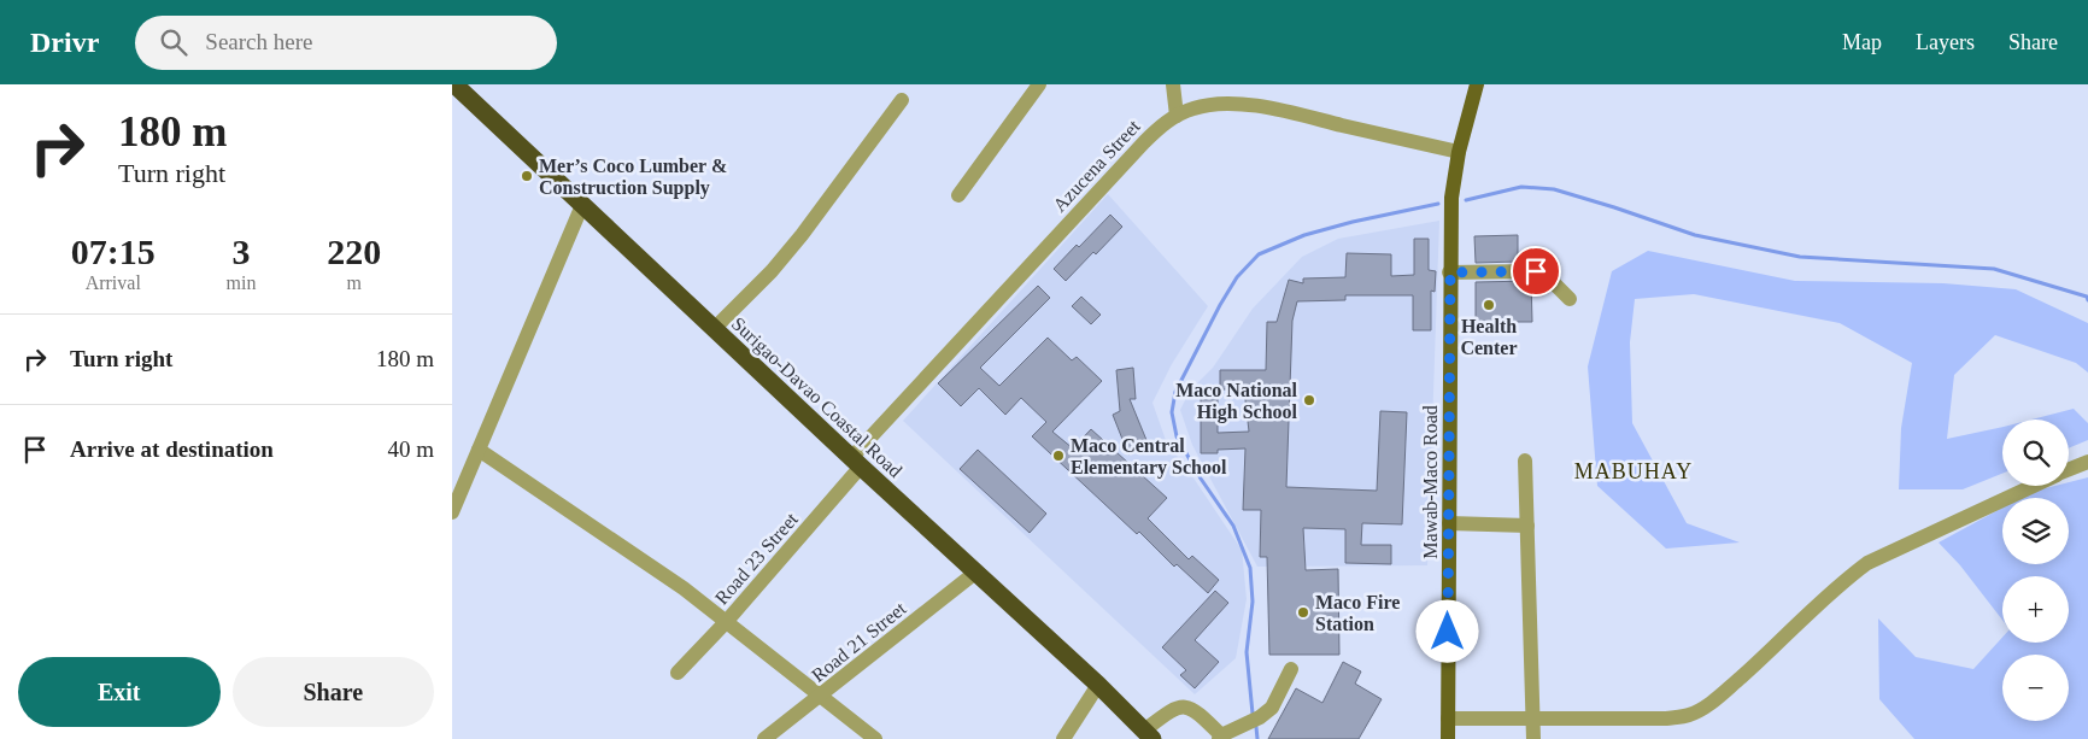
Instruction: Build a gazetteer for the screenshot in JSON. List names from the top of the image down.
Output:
{
  "streets": {
    "highway": ["Surigao-Davao Coastal Road"],
    "main road": ["Mawab-Maco Road"],
    "street": ["Azucena Street", "Road 23 Street", "Road 21 Street"]
  },
  "crossings": [
    ["Azucena Street", "Surigao-Davao Coastal Road"],
    ["Azucena Street", "Mawab-Maco Road"],
    ["Azucena Street", "Road 23 Street"],
    ["Surigao-Davao Coastal Road", "Road 23 Street"],
    ["Surigao-Davao Coastal Road", "Road 21 Street"]
  ],
  "districts": ["MABUHAY"],
  "places": [
    "Mer’s Coco Lumber & Construction Supply",
    "Health Center",
    "Maco National High School",
    "Maco Central Elementary School",
    "Maco Fire Station"
  ],
  "page": {
    "header": "Drivr",
    "search": "Search here",
    "nav": ["Map", "Layers", "Share"],
    "turn": ["180 m", "Turn right"],
    "eta": [
      "07:15",
      "Arrival",
      "3",
      "min",
      "220",
      "m"
    ],
    "list": [
      {
        "name": "Turn right",
        "value": "180 m"
      },
      {
        "name": "Arrive at destination",
        "value": "40 m"
      }
    ],
    "map_buttons": ["+", "−"],
    "buttons": ["Exit", "Share"]
  }
}
